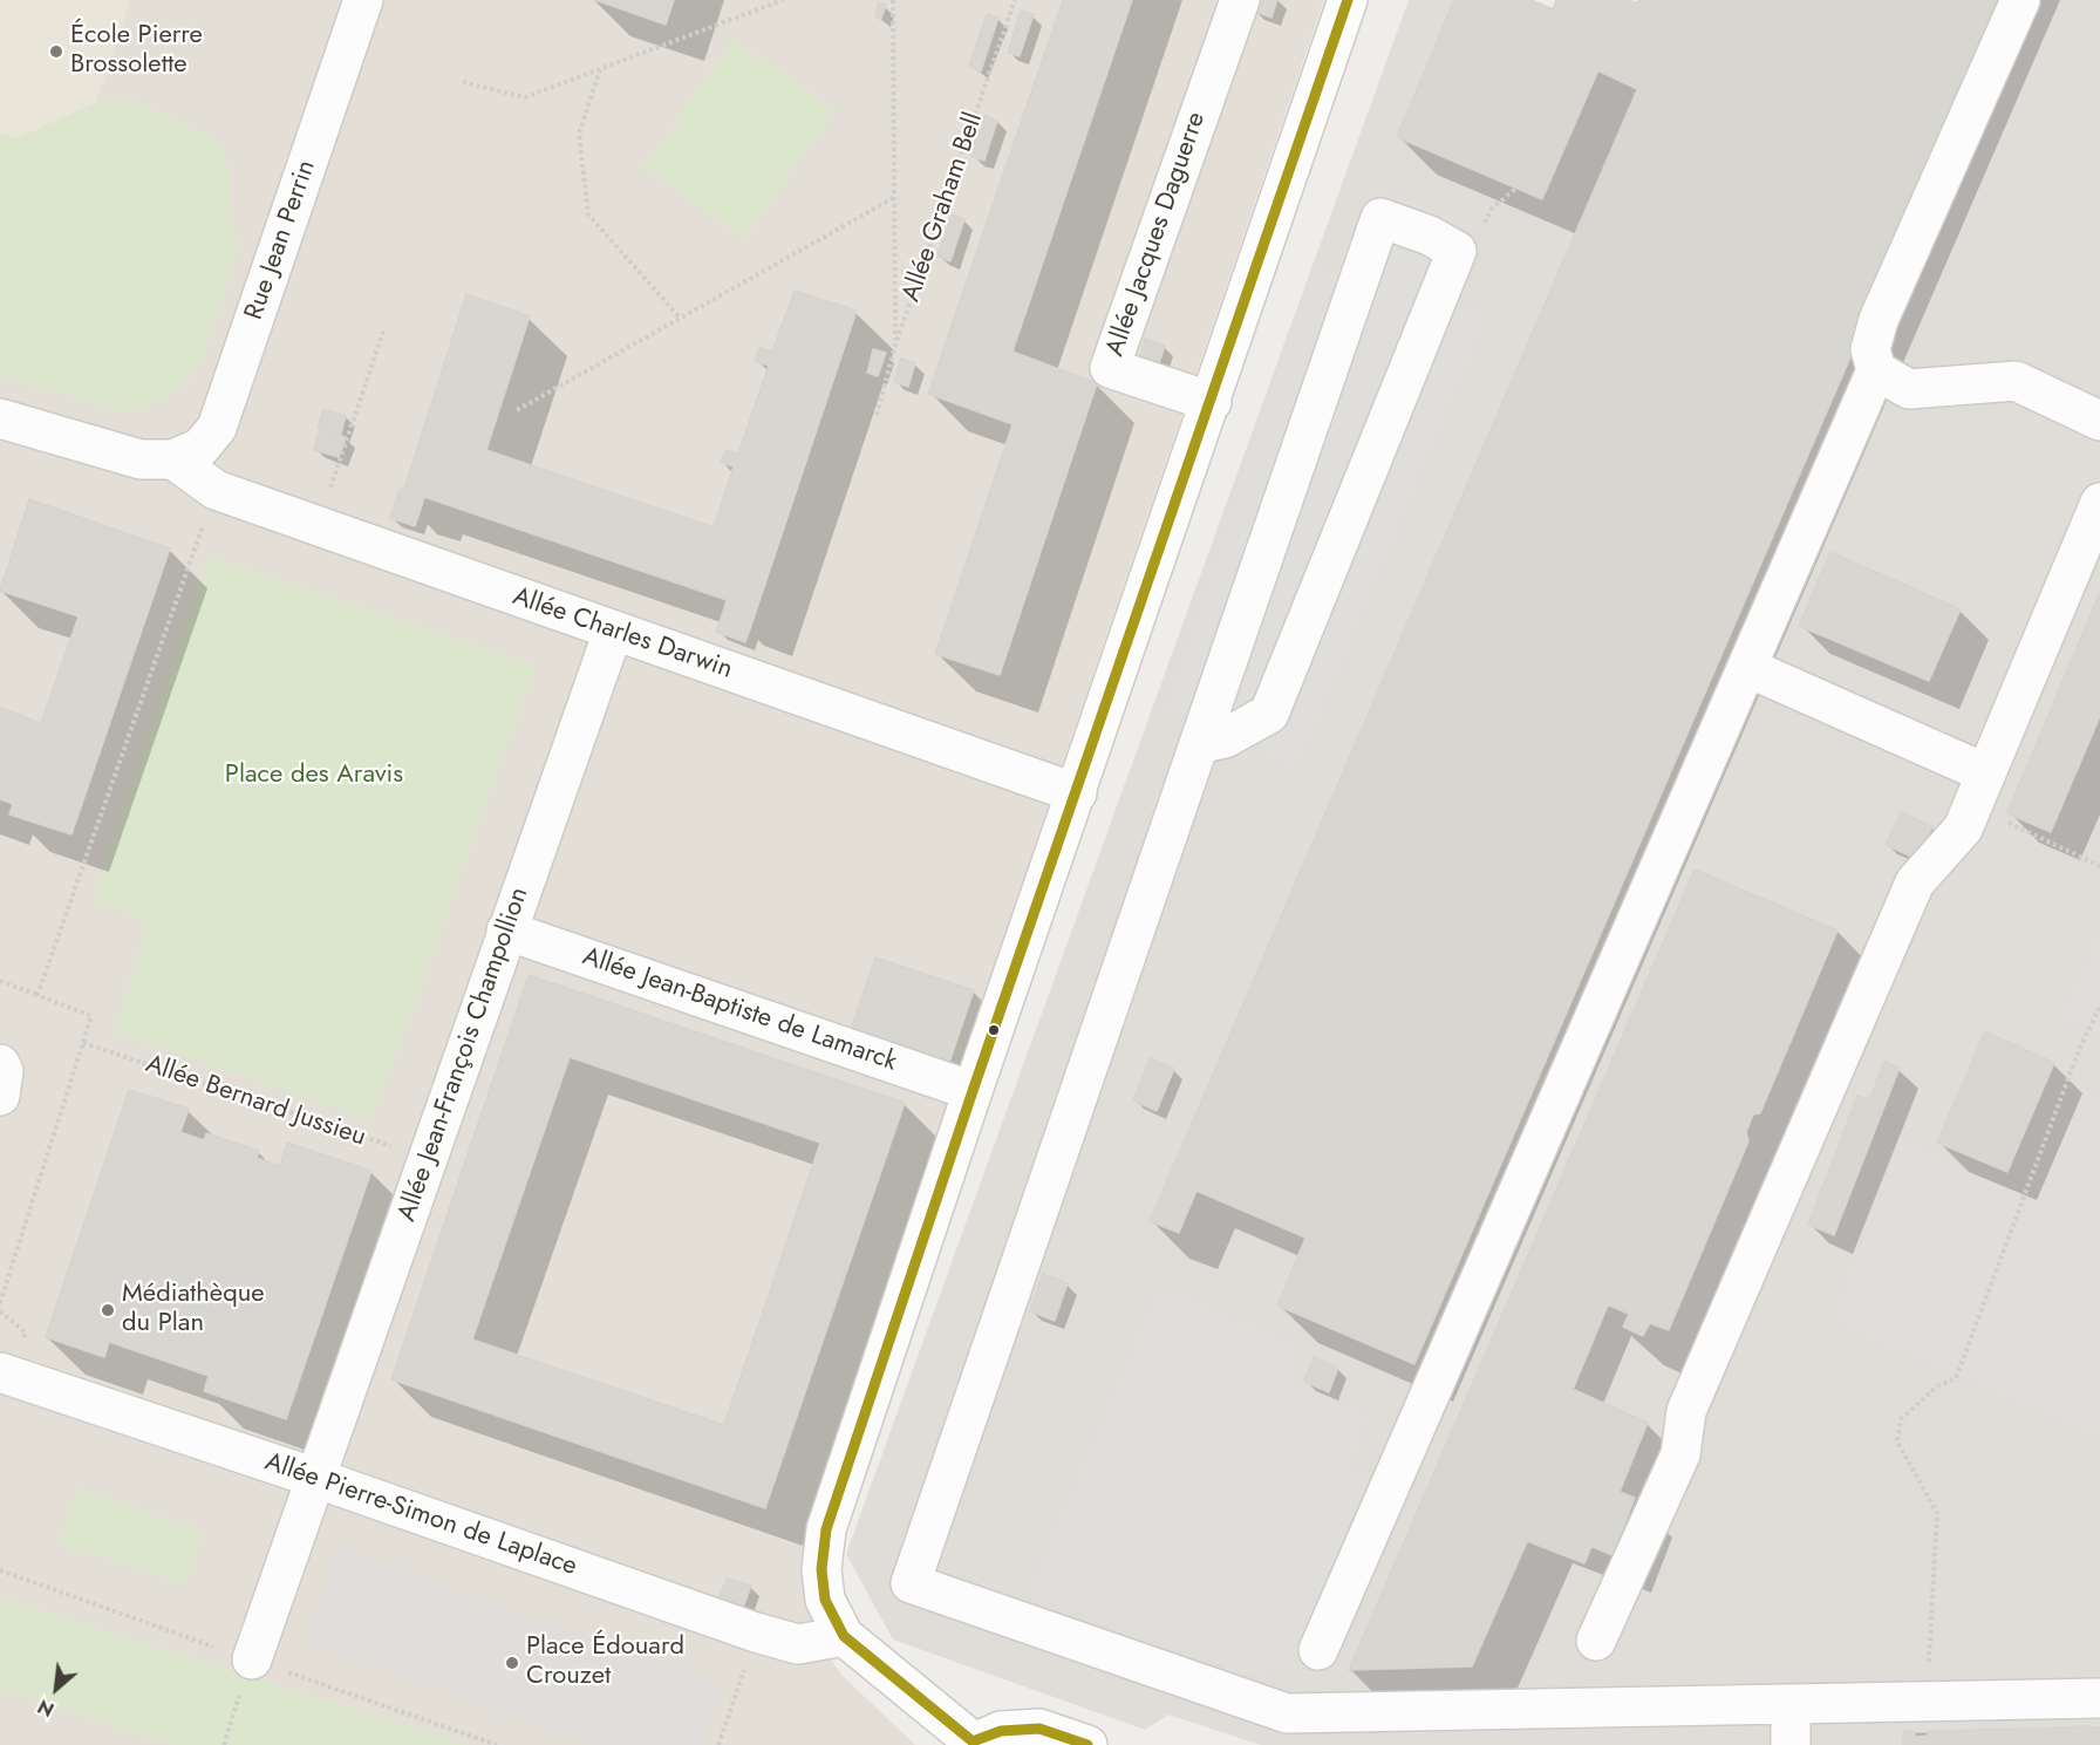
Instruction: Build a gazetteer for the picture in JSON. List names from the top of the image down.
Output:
{
  "streets": {
    "street": [
      "Allée Jacques Daguerre",
      "Rue Jean Perrin",
      "Allée Charles Darwin",
      "Allée Jean-Baptiste de Lamarck",
      "Allée Jean-François Champollion",
      "Allée Pierre-Simon de Laplace"
    ],
    "path": ["Allée Graham Bell", "Allée Bernard Jussieu"]
  },
  "crossings": [
    ["Rue Jean Perrin", "Allée Charles Darwin"],
    ["Allée Charles Darwin", "Allée Jean-François Champollion"],
    ["Allée Jean-Baptiste de Lamarck", "Allée Jean-François Champollion"],
    ["Allée Jean-François Champollion", "Allée Bernard Jussieu"],
    ["Allée Jean-François Champollion", "Allée Pierre-Simon de Laplace"]
  ],
  "parks": ["Place des Aravis"],
  "places": ["École Pierre Brossolette", "Médiathèque du Plan", "Place Édouard Crouzet"],
  "north": "bottom left"
}
